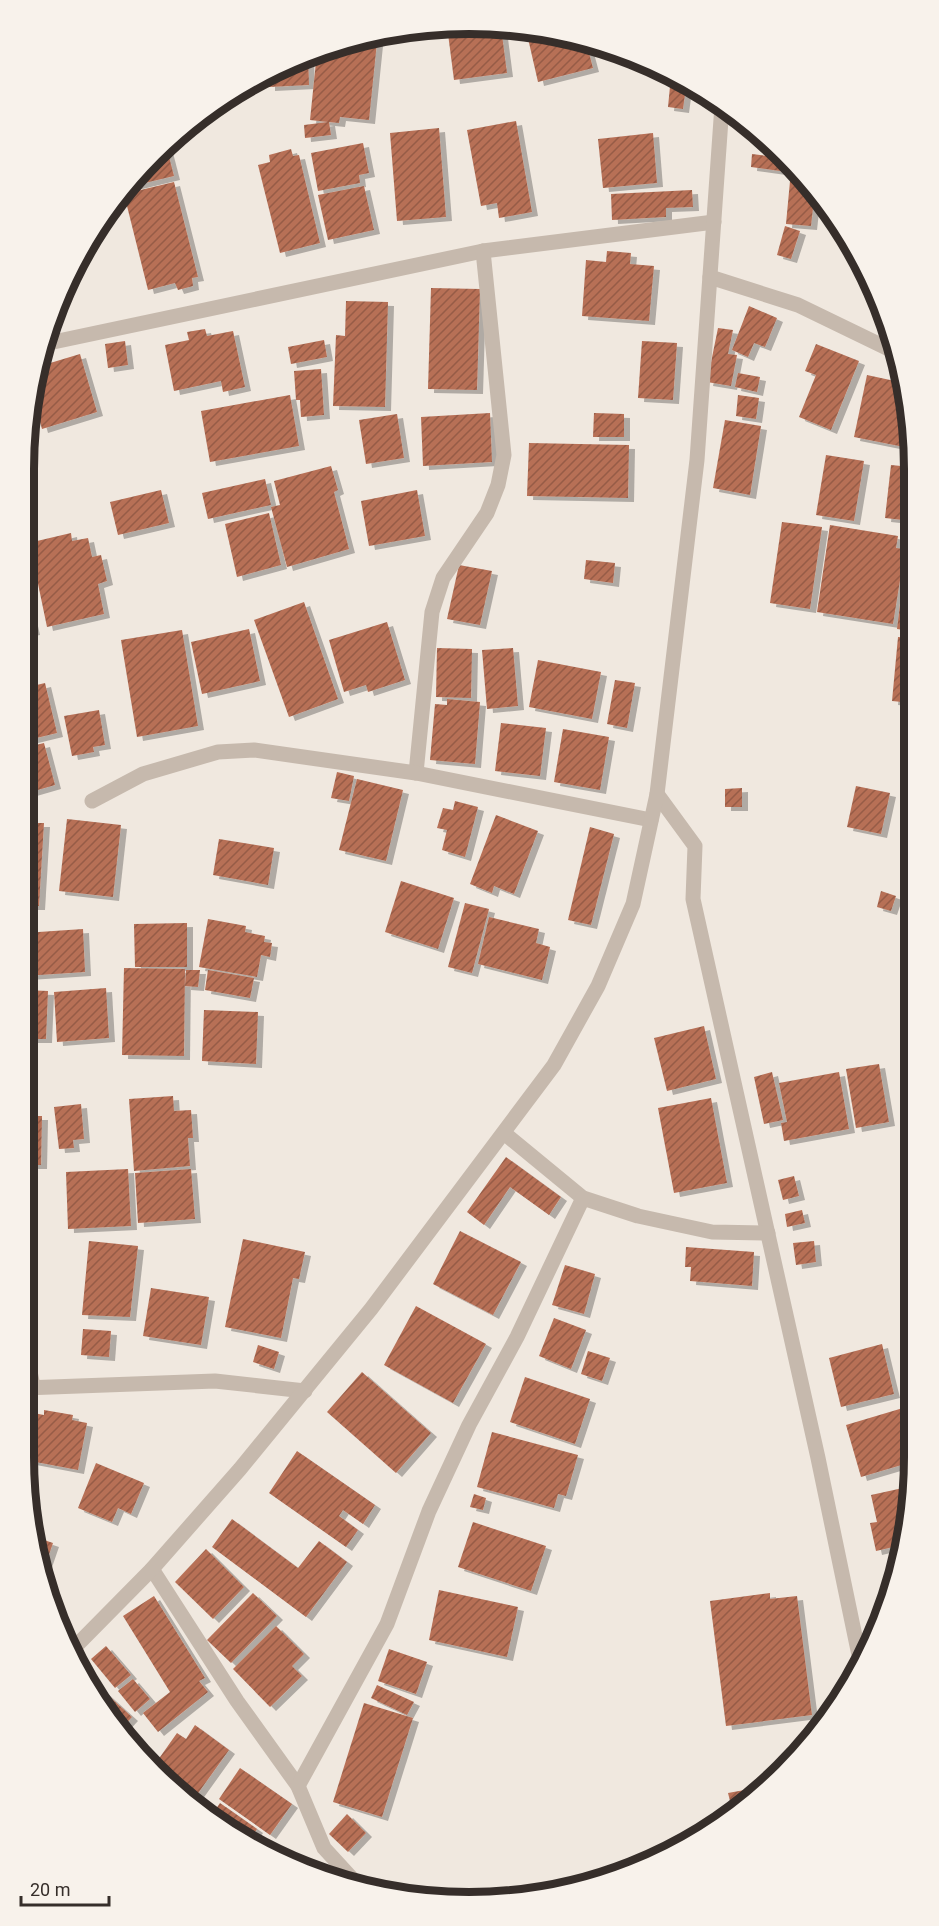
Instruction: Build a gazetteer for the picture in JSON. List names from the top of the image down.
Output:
{
  "scale_bar": "20 m"
}
